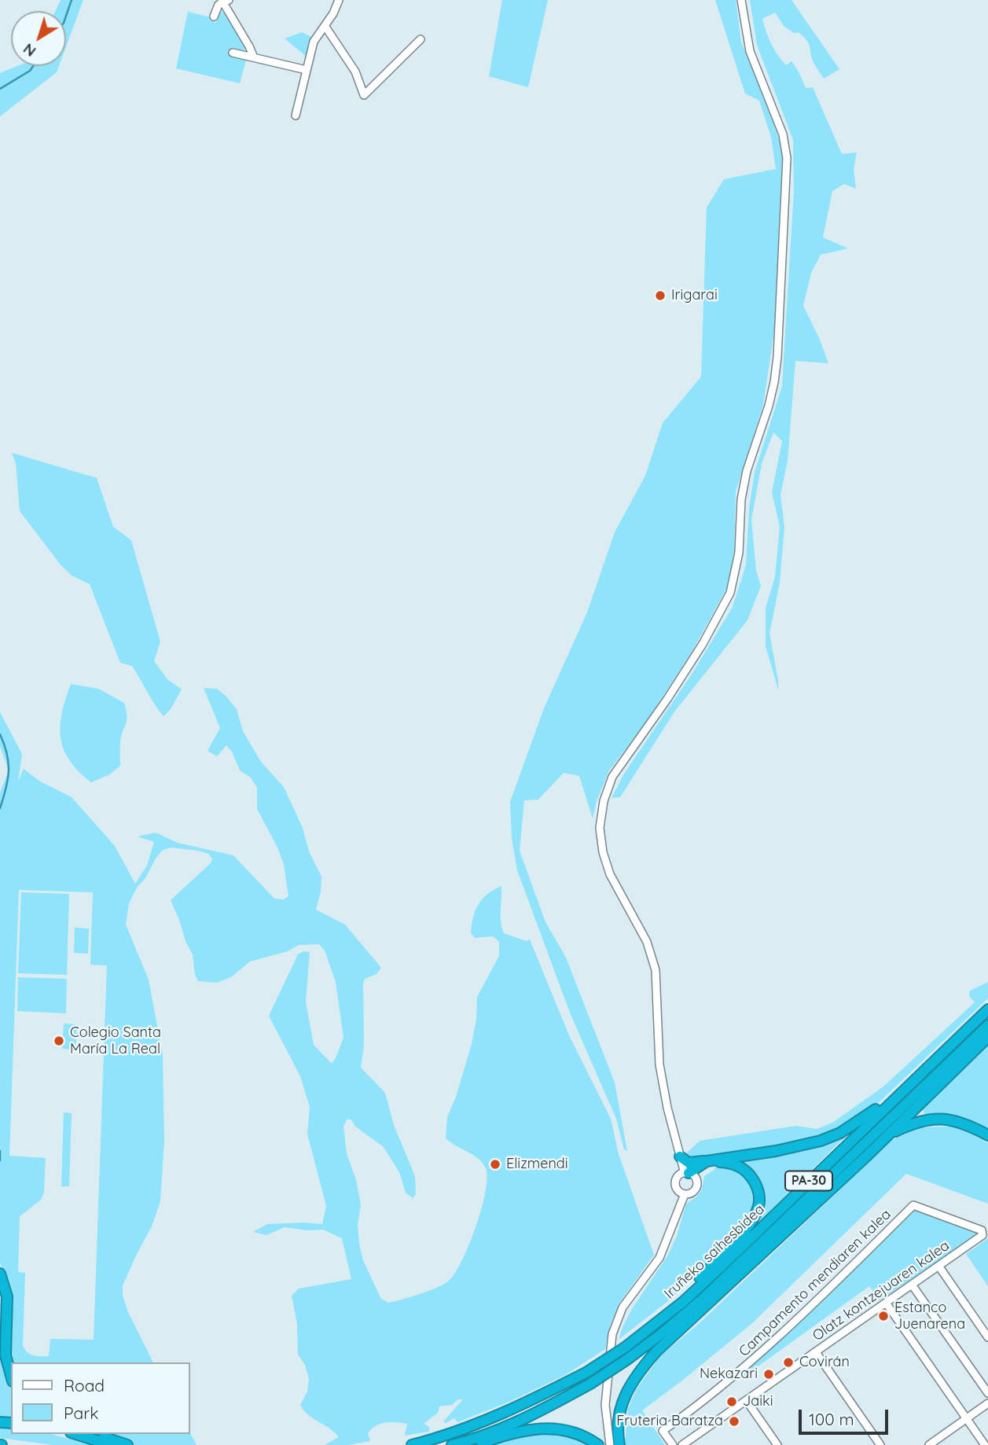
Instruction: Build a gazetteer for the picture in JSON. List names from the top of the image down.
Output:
{
  "streets": {
    "highway": ["PA-30", "Iruñeko saihesbidea"],
    "street": ["Campamento mendiaren kalea", "Olatz kontzejuaren kalea"]
  },
  "crossings": [
    ["Campamento mendiaren kalea", "Olatz kontzejuaren kalea"]
  ],
  "places": [
    "Irigarai",
    "Colegio Santa María La Real",
    "Elizmendi",
    "Estanco Juenarena",
    "Covirán",
    "Nekazari",
    "Jaiki",
    "Fruteria Baratza"
  ],
  "legend": ["Road", "Park"],
  "scale_bar": "100 m",
  "north": "bottom left"
}
